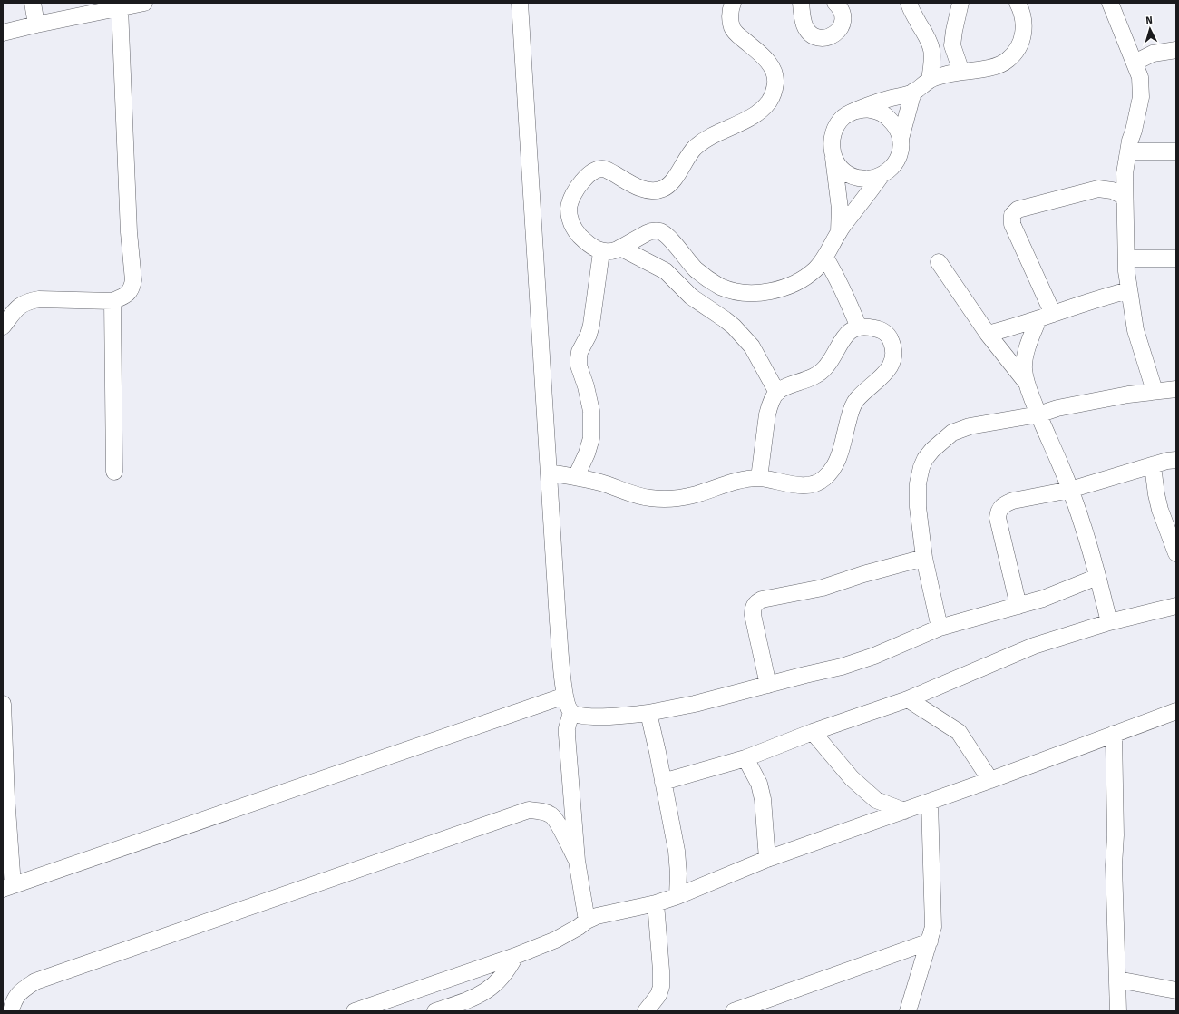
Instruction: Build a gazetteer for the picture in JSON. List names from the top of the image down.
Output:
{
  "north": "top"
}
